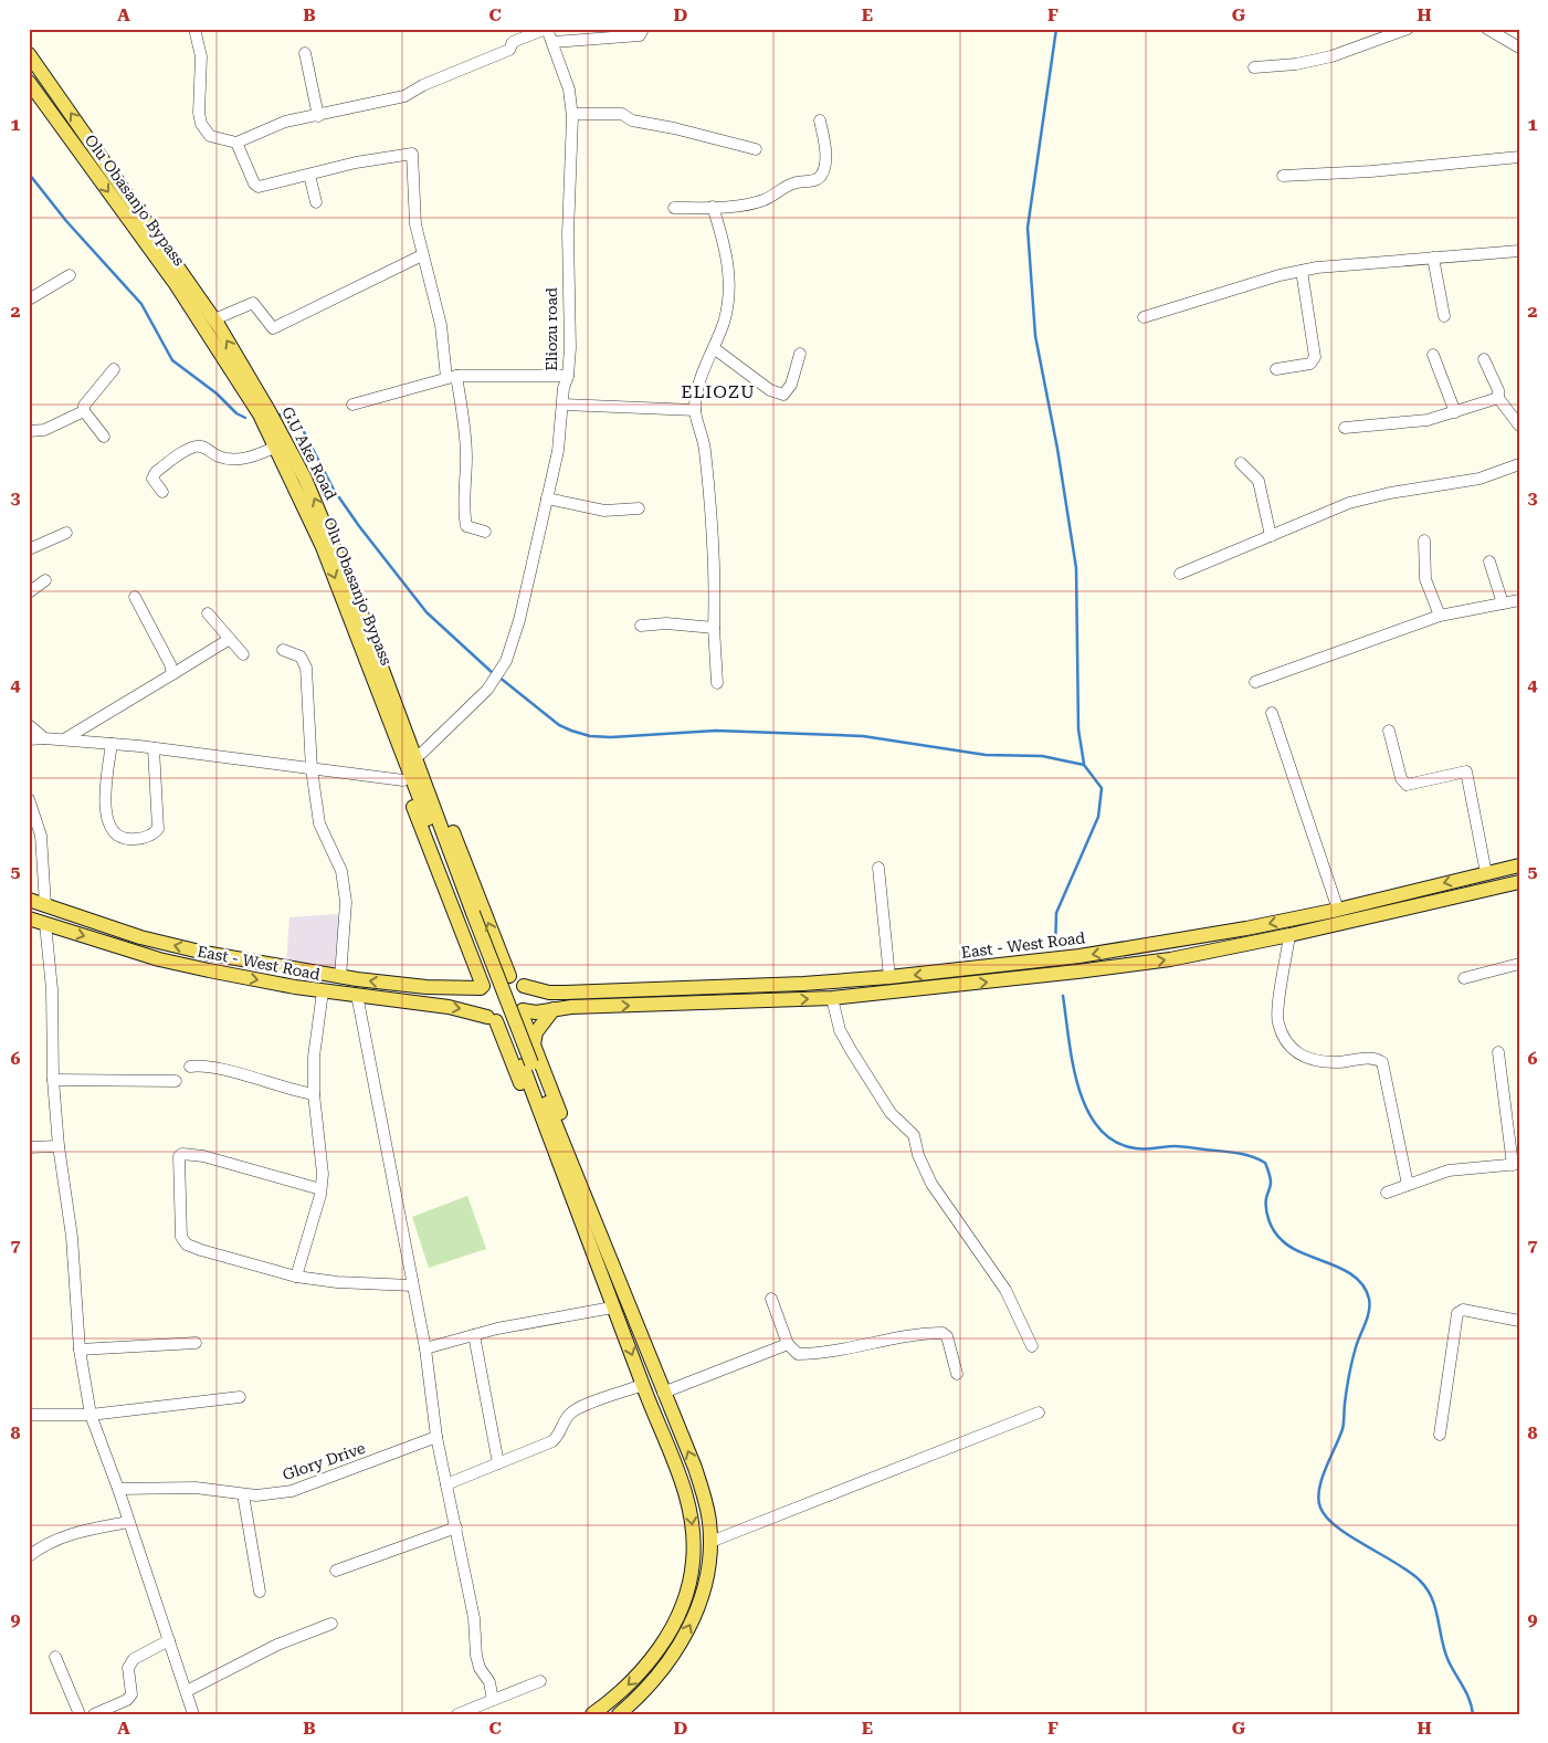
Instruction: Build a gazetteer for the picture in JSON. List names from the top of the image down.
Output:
{
  "streets": {
    "main road": ["Olu Obasanjo Bypass", "G.U Ake Road", "East - West Road"],
    "street": ["Eliozu road", "Glory Drive"]
  },
  "crossings": [
    ["Olu Obasanjo Bypass", "G.U Ake Road"]
  ],
  "one_way": ["Olu Obasanjo Bypass", "G.U Ake Road"],
  "districts": ["ELIOZU"],
  "grid": {
    "columns": [
      "A",
      "B",
      "C",
      "D",
      "E",
      "F",
      "G",
      "H"
    ],
    "rows": [
      "1",
      "2",
      "3",
      "4",
      "5",
      "6",
      "7",
      "8",
      "9"
    ]
  }
}
